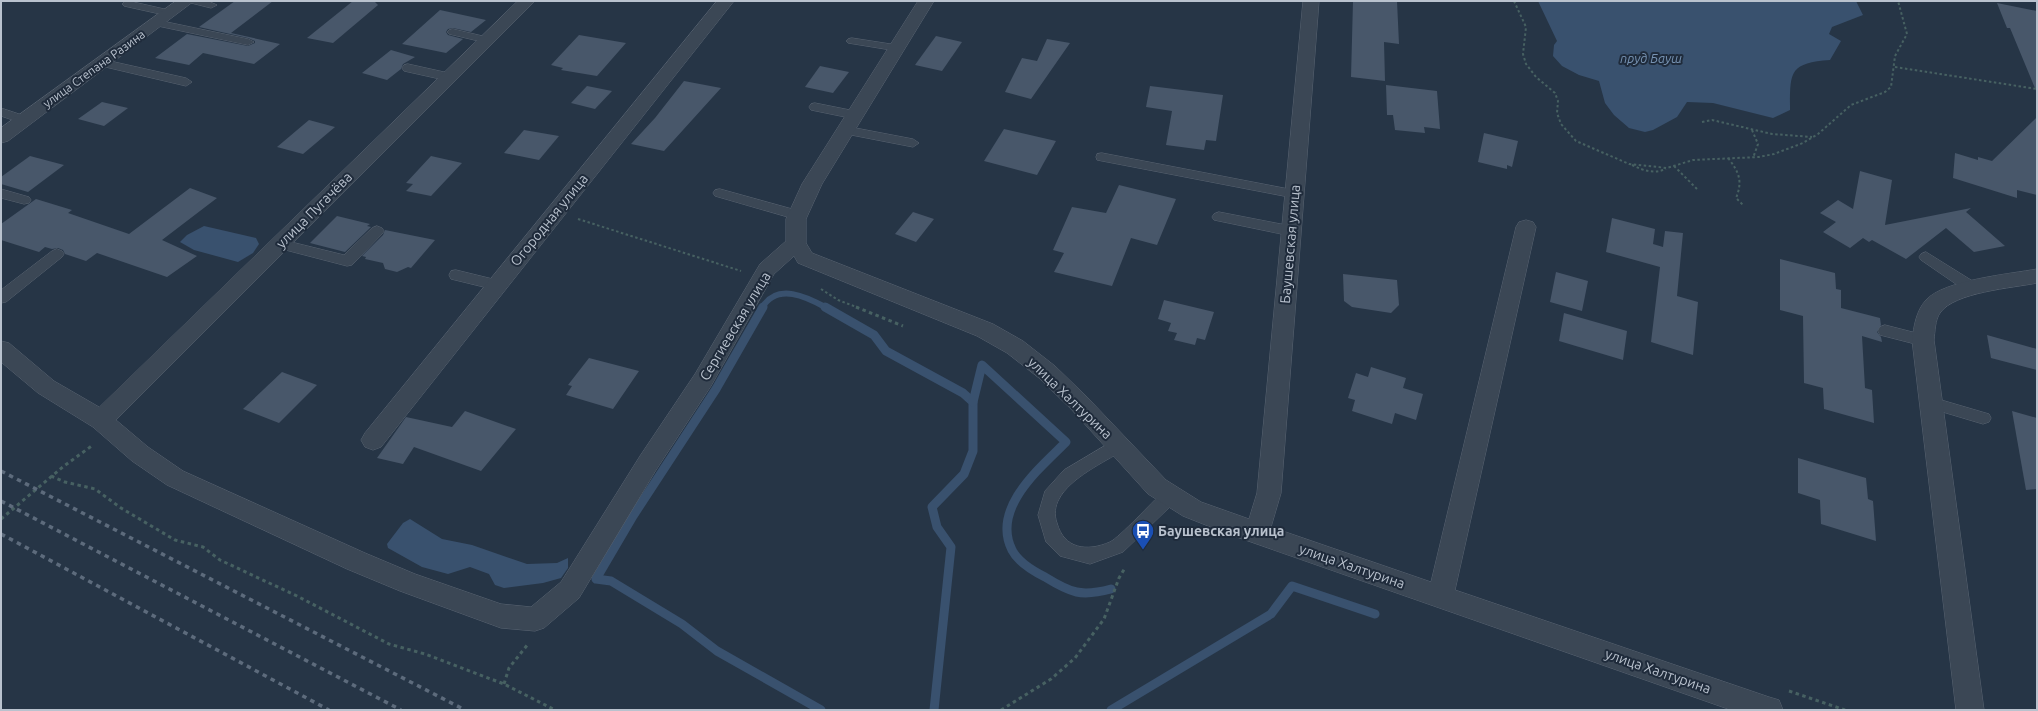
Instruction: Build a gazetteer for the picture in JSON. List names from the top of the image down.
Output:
{
  "streets": {
    "street": [
      "улица Степана Разина",
      "улица Пугачёва",
      "Огородная улица",
      "Баушевская улица",
      "Сергиевская улица",
      "улица Халтурина"
    ]
  },
  "crossings": [
    ["Баушевская улица", "улица Халтурина"],
    ["Сергиевская улица", "улица Халтурина"]
  ],
  "water": ["пруд Бауш"],
  "places": {
    "bus stop": ["Баушевская улица"]
  }
}
